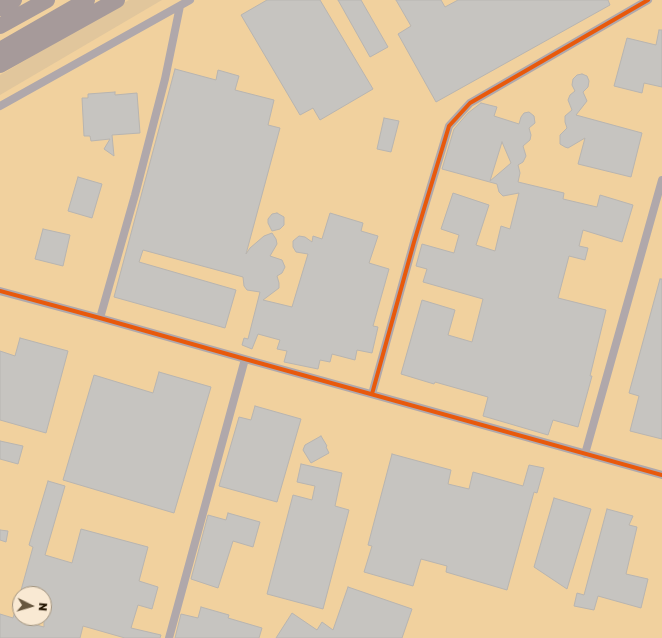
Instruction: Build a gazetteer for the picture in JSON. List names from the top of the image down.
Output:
{
  "north": "right"
}
